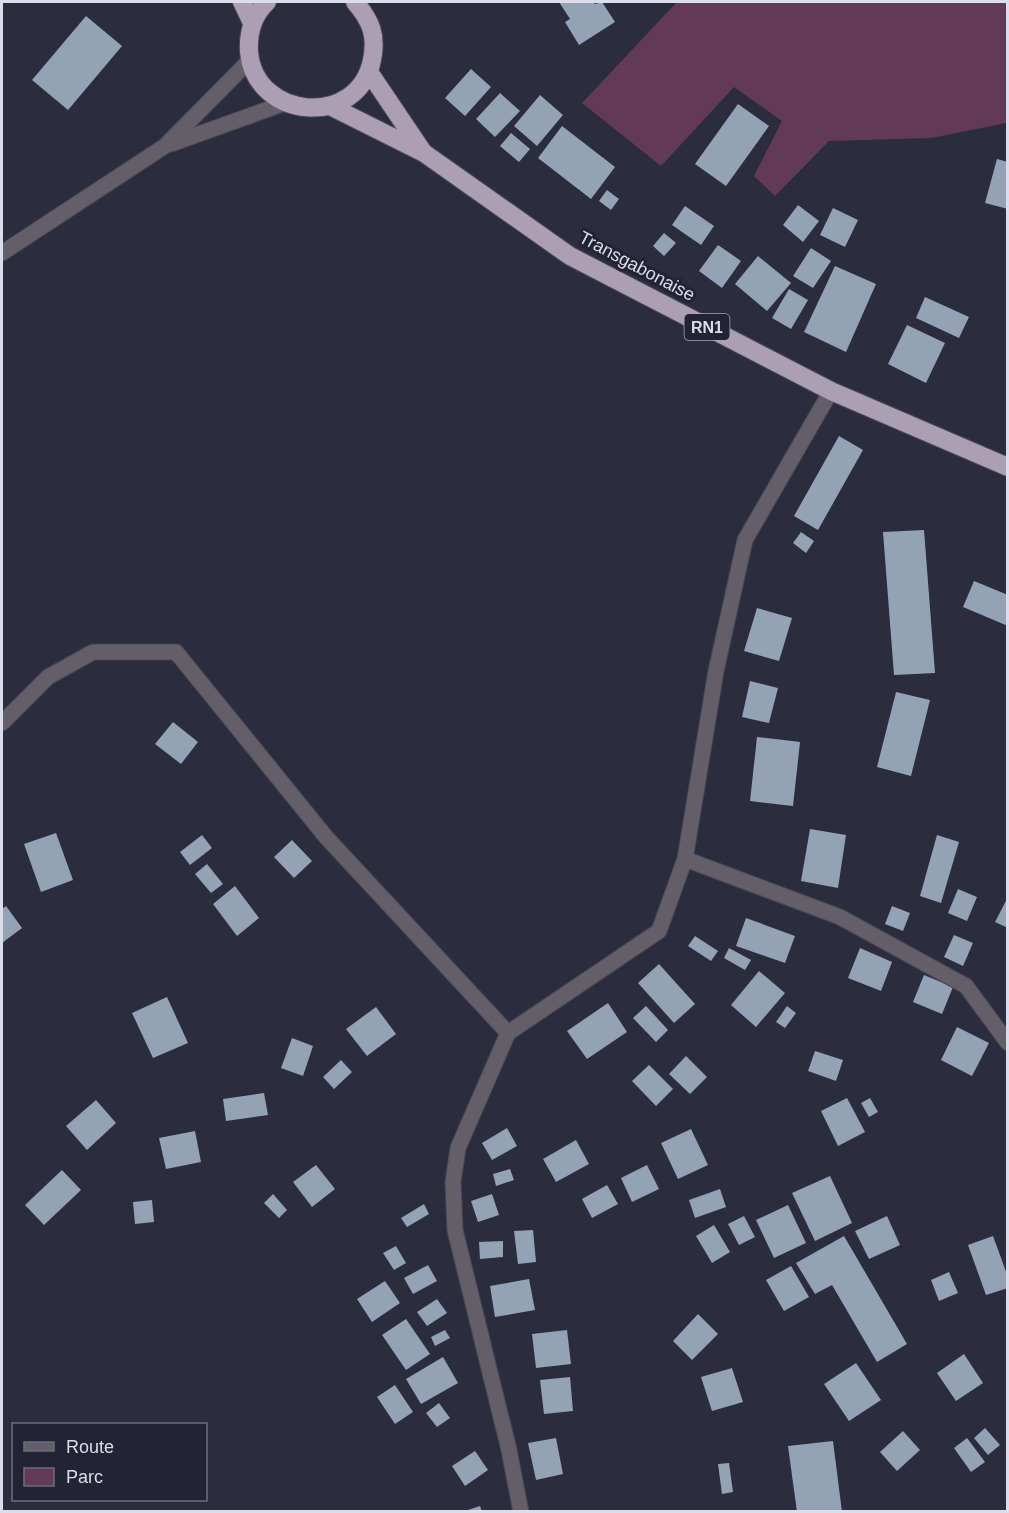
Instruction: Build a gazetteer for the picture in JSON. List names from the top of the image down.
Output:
{
  "streets": {
    "highway": ["Transgabonaise", "RN1"]
  },
  "legend": ["Route", "Parc"]
}
